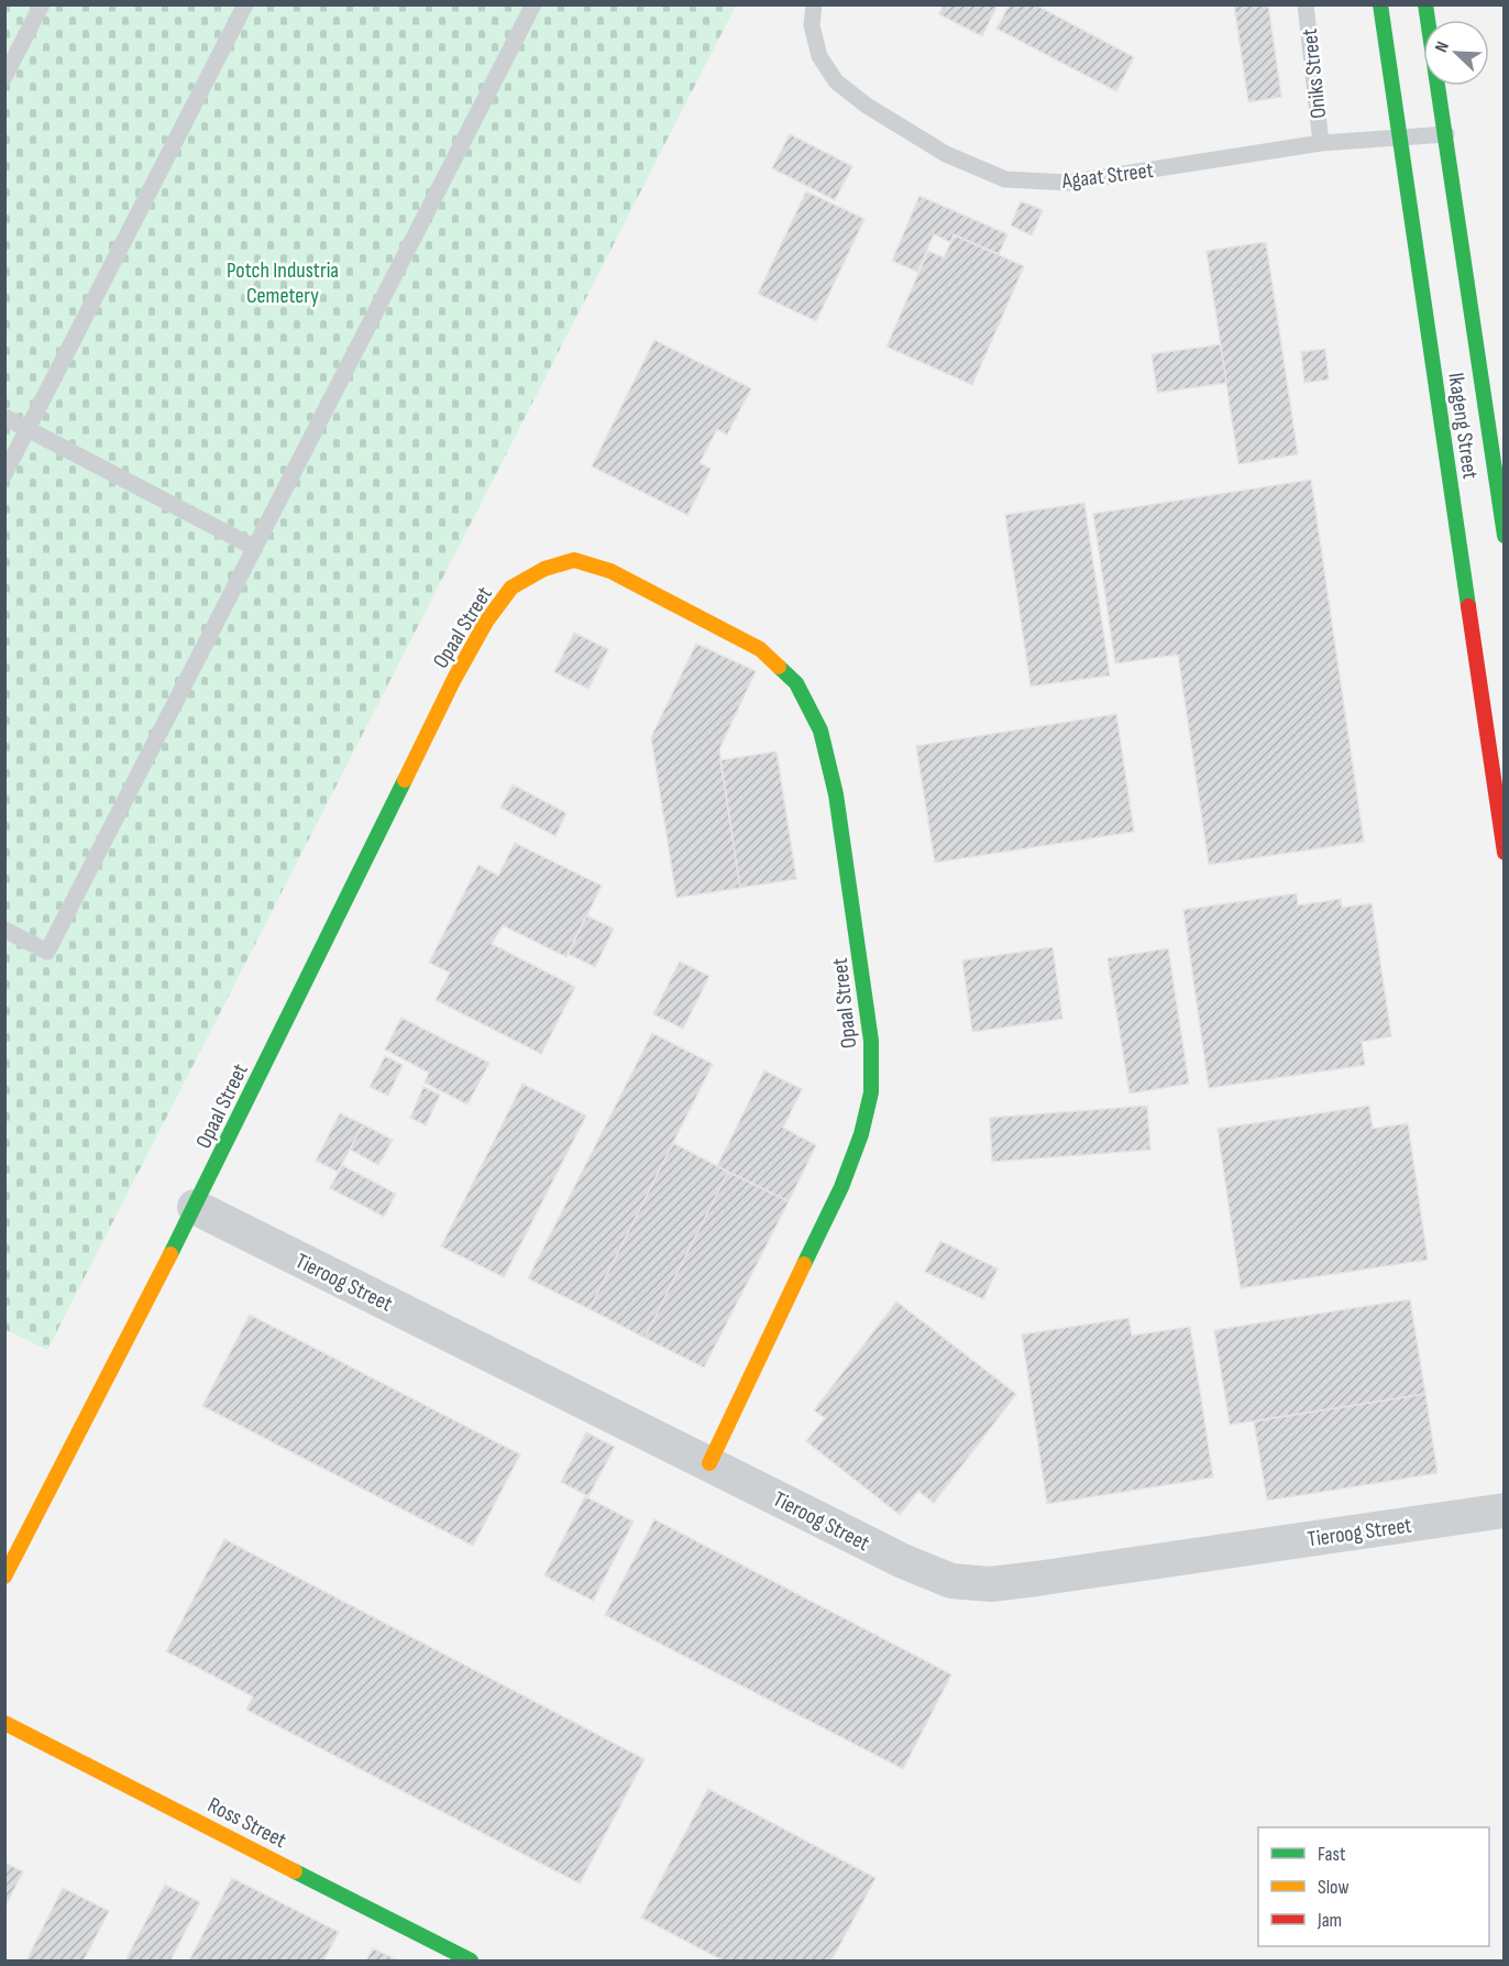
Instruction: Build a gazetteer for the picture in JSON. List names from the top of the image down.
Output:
{
  "streets": {
    "street": [
      "Ikageng Street",
      "Opaal Street",
      "Tieroog Street",
      "Ross Street"
    ],
    "lane": ["Oniks Street", "Agaat Street"]
  },
  "crossings": [
    ["Oniks Street", "Agaat Street"],
    ["Agaat Street", "Ikageng Street"],
    ["Opaal Street", "Tieroog Street"]
  ],
  "parks": ["Potch Industria Cemetery"],
  "legend": ["Fast", "Slow", "Jam"],
  "north": "top left"
}
